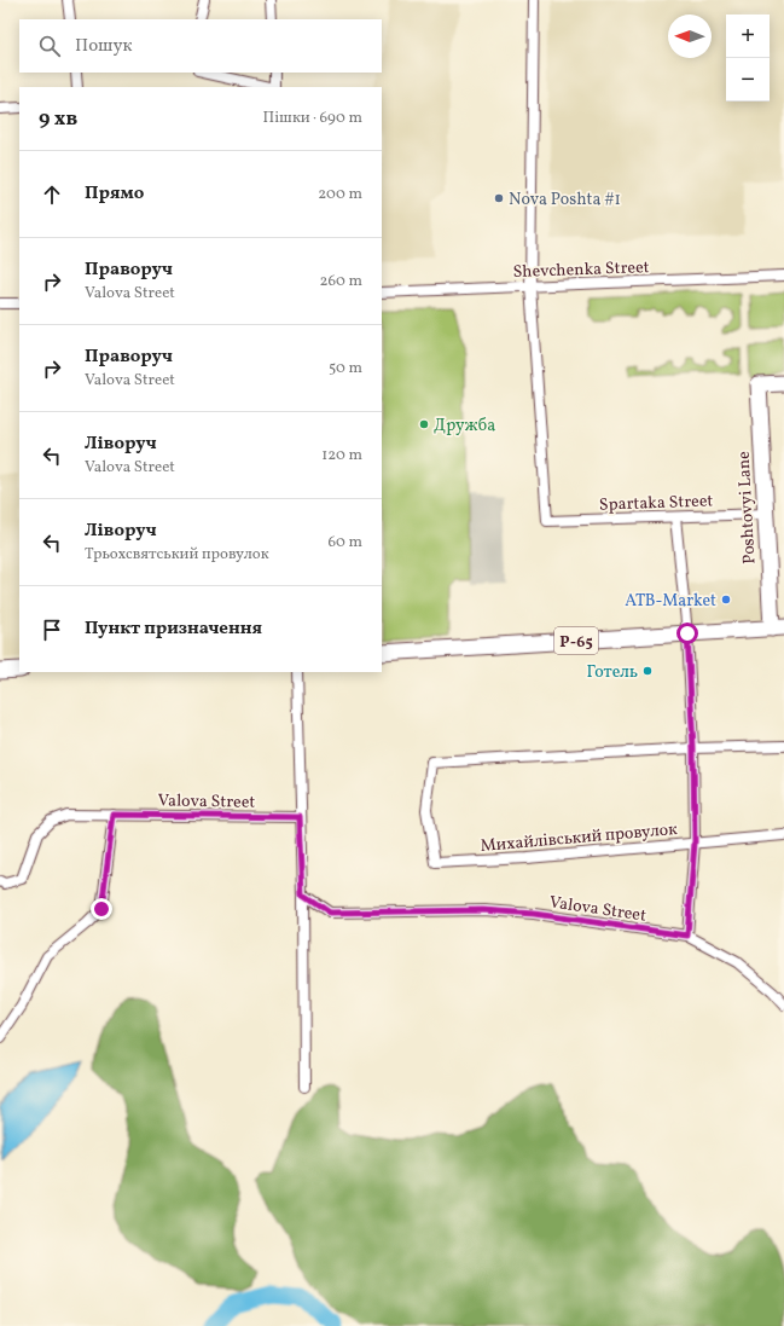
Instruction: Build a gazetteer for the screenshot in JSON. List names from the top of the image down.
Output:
{
  "streets": {
    "main road": ["Poshtovyi Lane", "Р-65"],
    "street": [
      "Shevchenka Street",
      "Spartaka Street",
      "Valova Street",
      "Михайлівський провулок"
    ]
  },
  "crossings": [
    ["Shevchenka Street", "Spartaka Street"],
    ["Spartaka Street", "Poshtovyi Lane"],
    ["Poshtovyi Lane", "Р-65"]
  ],
  "places": [
    "Nova Poshta #1",
    "Дружба",
    "ATB-Market",
    "Готель"
  ],
  "north": "left",
  "page": {
    "map_buttons": ["+", "−"],
    "search": "Пошук",
    "heading": ["9 хв", "Пішки · 690 m"],
    "list": [
      ["Прямо", "200 m"],
      ["Праворуч", "Valova Street", "260 m"],
      ["Праворуч", "Valova Street", "50 m"],
      ["Ліворуч", "Valova Street", "120 m"],
      ["Ліворуч", "Трьохсвятський провулок", "60 m"],
      "Пункт призначення"
    ]
  }
}
